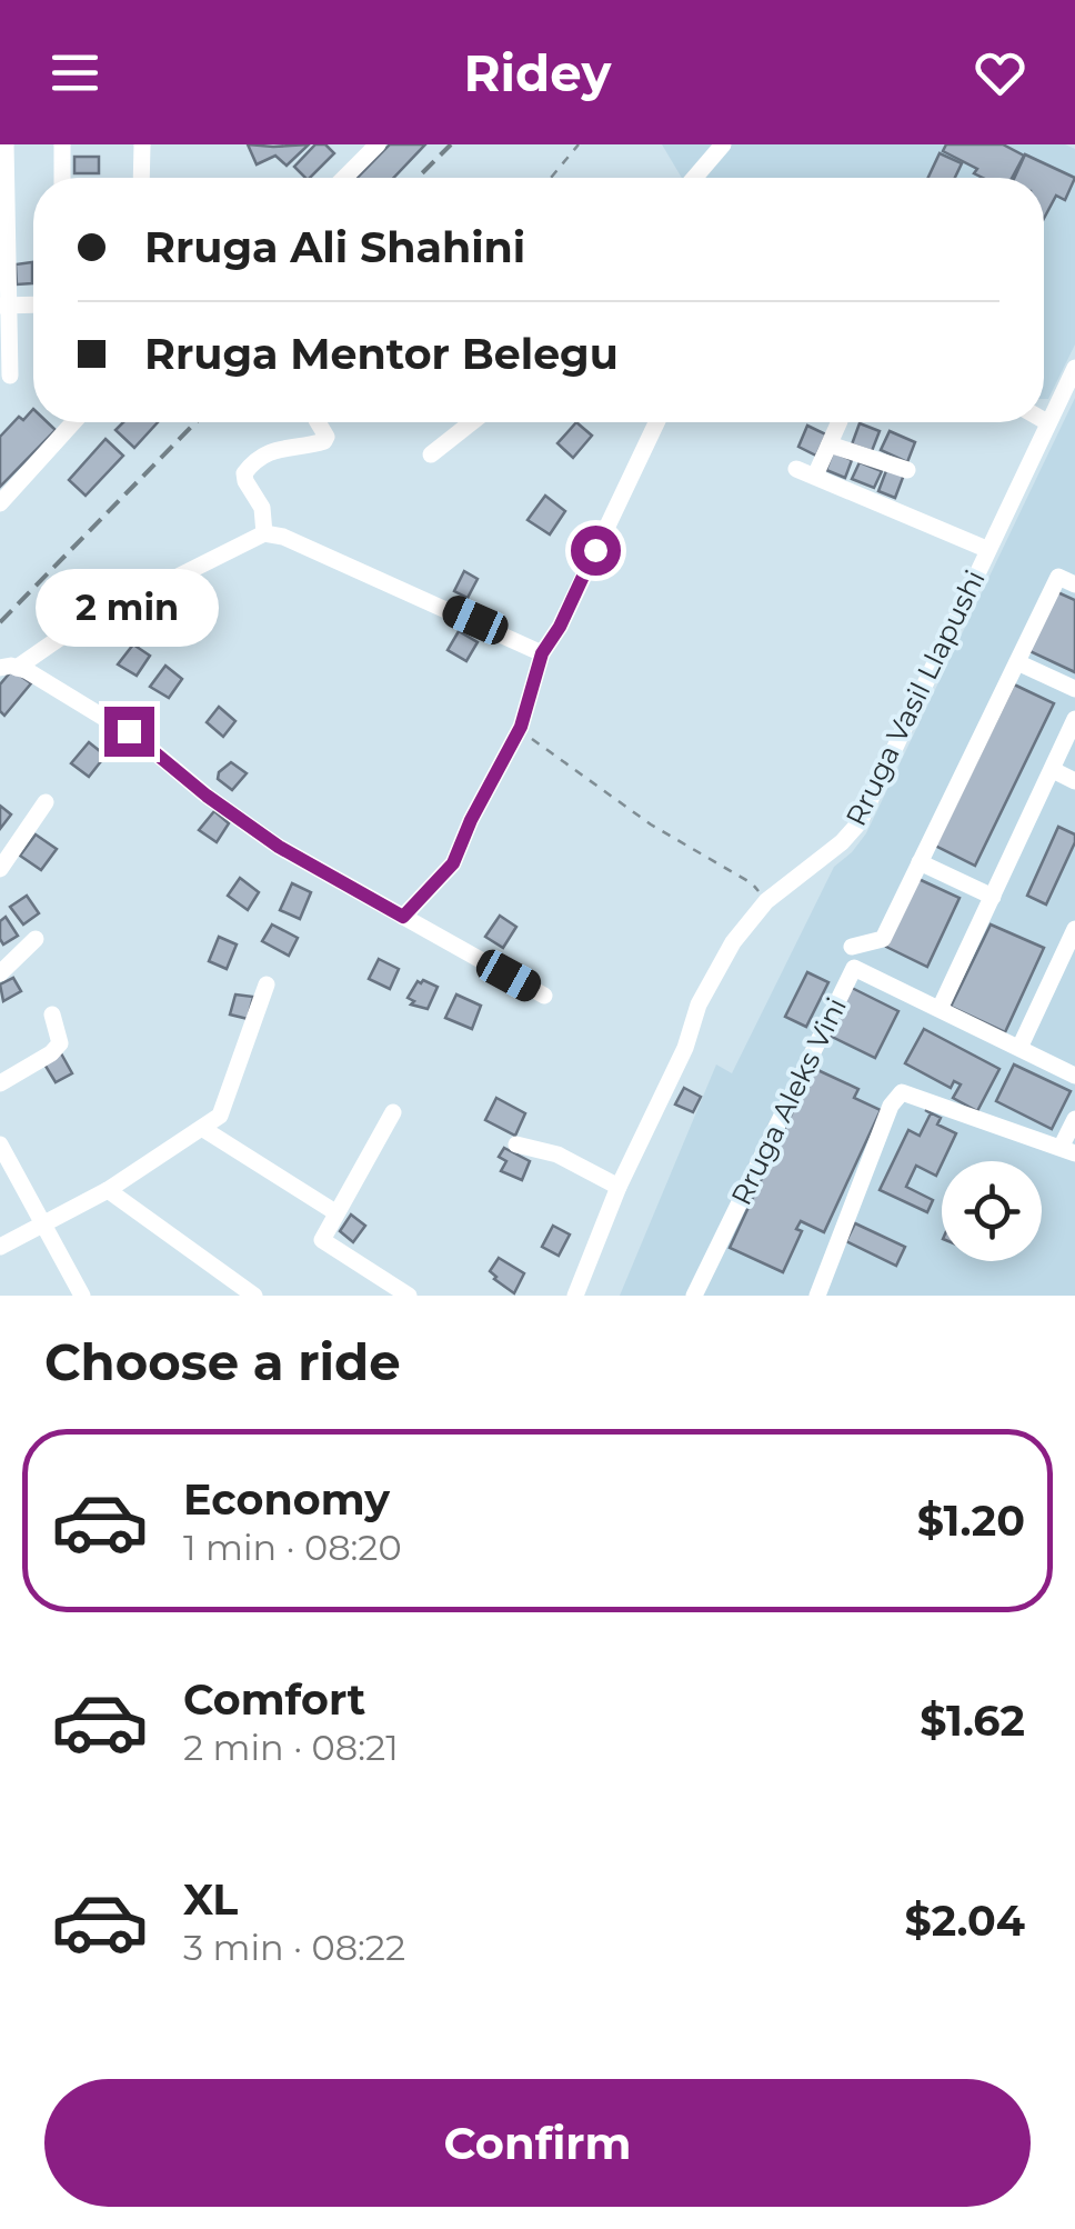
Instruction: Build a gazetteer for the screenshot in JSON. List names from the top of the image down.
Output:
{
  "streets": {
    "street": ["Rruga Vasil Llapushi", "Rruga Aleks Vini"]
  },
  "page": {
    "header": "Ridey",
    "banner": ["Rruga Ali Shahini", "Rruga Mentor Belegu"],
    "bubble": "2 min",
    "heading": "Choose a ride",
    "list": [
      {
        "name": "Economy",
        "note": "1 min · 08:20",
        "value": "$1.20"
      },
      {
        "name": "Comfort",
        "note": "2 min · 08:21",
        "value": "$1.62"
      },
      {
        "name": "XL",
        "note": "3 min · 08:22",
        "value": "$2.04"
      }
    ],
    "buttons": "Confirm"
  }
}
